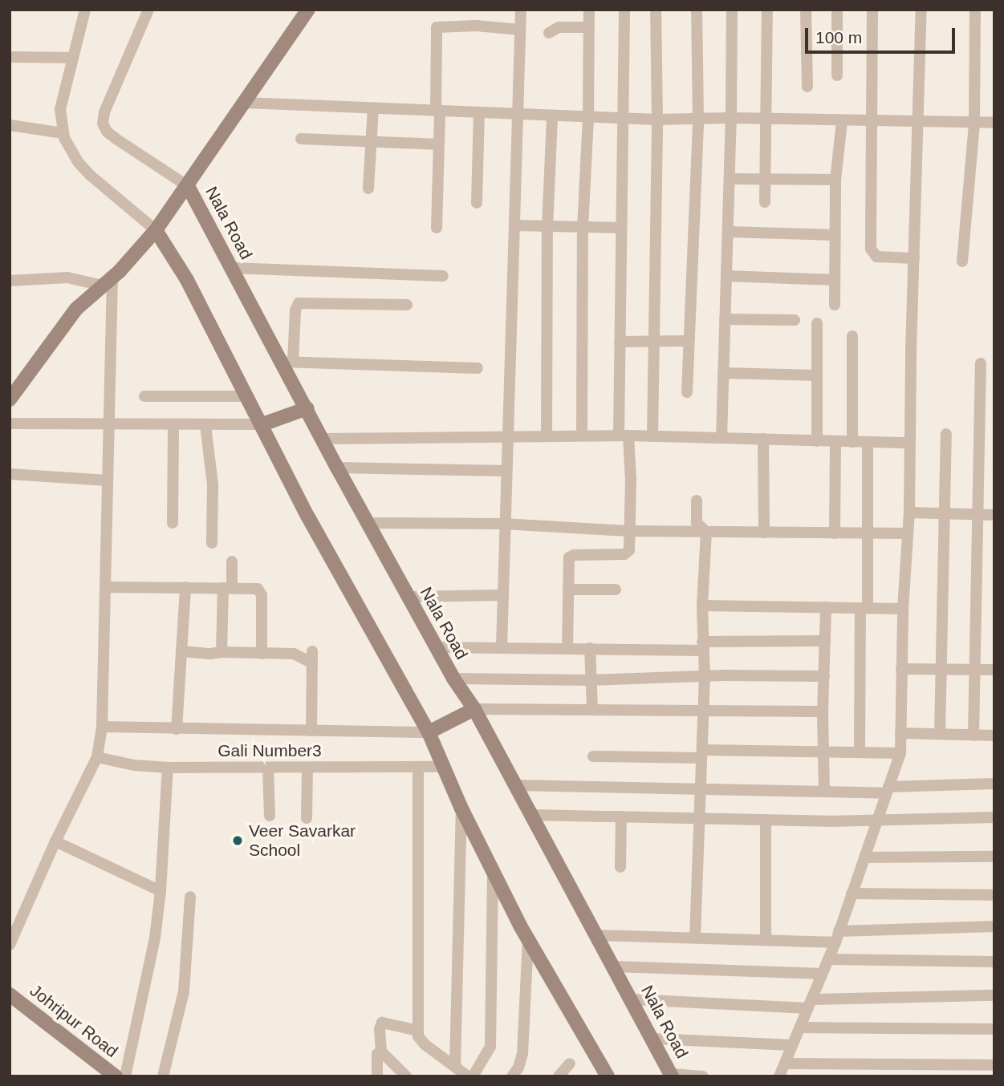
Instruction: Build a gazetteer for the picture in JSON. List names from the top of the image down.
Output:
{
  "streets": {
    "street": ["Nala Road", "Gali Number3", "Johripur Road"]
  },
  "places": ["Veer Savarkar School"],
  "scale_bar": "100 m"
}
